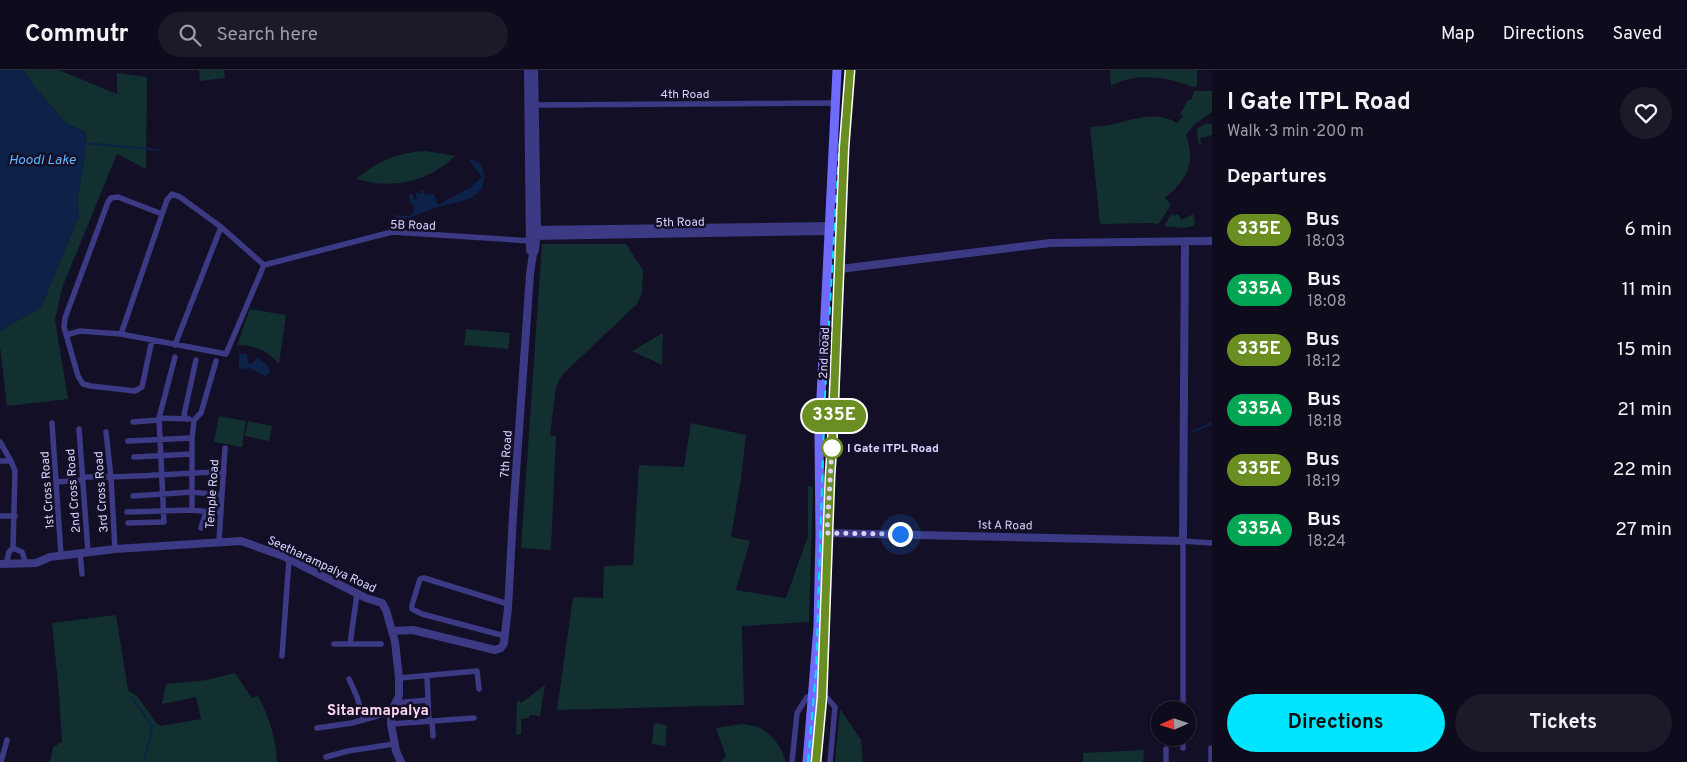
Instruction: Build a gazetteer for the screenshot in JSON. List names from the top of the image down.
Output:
{
  "streets": {
    "main road": ["2nd Road"],
    "street": [
      "4th Road",
      "5th Road",
      "5B Road",
      "7th Road",
      "1st Cross Road",
      "2nd Cross Road",
      "3rd Cross Road",
      "Temple Road",
      "1st A Road",
      "Seetharampalya Road"
    ]
  },
  "crossings": [
    ["4th Road", "2nd Road"],
    ["4th Road", "7th Road"],
    ["5th Road", "5B Road"],
    ["5th Road", "2nd Road"],
    ["5th Road", "7th Road"],
    ["5B Road", "7th Road"],
    ["2nd Road", "1st A Road"],
    ["1st Cross Road", "Seetharampalya Road"],
    ["2nd Cross Road", "Seetharampalya Road"],
    ["3rd Cross Road", "Seetharampalya Road"],
    ["Temple Road", "Seetharampalya Road"]
  ],
  "districts": ["Sitaramapalya"],
  "water": ["Hoodi Lake"],
  "places": ["I Gate ITPL Road"],
  "lines": ["bus line 335E"],
  "north": "left",
  "page": {
    "header": "Commutr",
    "search": "Search here",
    "nav": ["Map", "Directions", "Saved"],
    "on_map": "335E",
    "heading": [
      ["I Gate ITPL Road", "Walk · 3 min · 200 m"],
      "Departures"
    ],
    "list": [
      {
        "mark": "335E",
        "name": "Bus",
        "note": "18:03",
        "value": "6 min"
      },
      {
        "mark": "335A",
        "name": "Bus",
        "note": "18:08",
        "value": "11 min"
      },
      {
        "mark": "335E",
        "name": "Bus",
        "note": "18:12",
        "value": "15 min"
      },
      {
        "mark": "335A",
        "name": "Bus",
        "note": "18:18",
        "value": "21 min"
      },
      {
        "mark": "335E",
        "name": "Bus",
        "note": "18:19",
        "value": "22 min"
      },
      {
        "mark": "335A",
        "name": "Bus",
        "note": "18:24",
        "value": "27 min"
      }
    ],
    "buttons": ["Directions", "Tickets"]
  }
}
